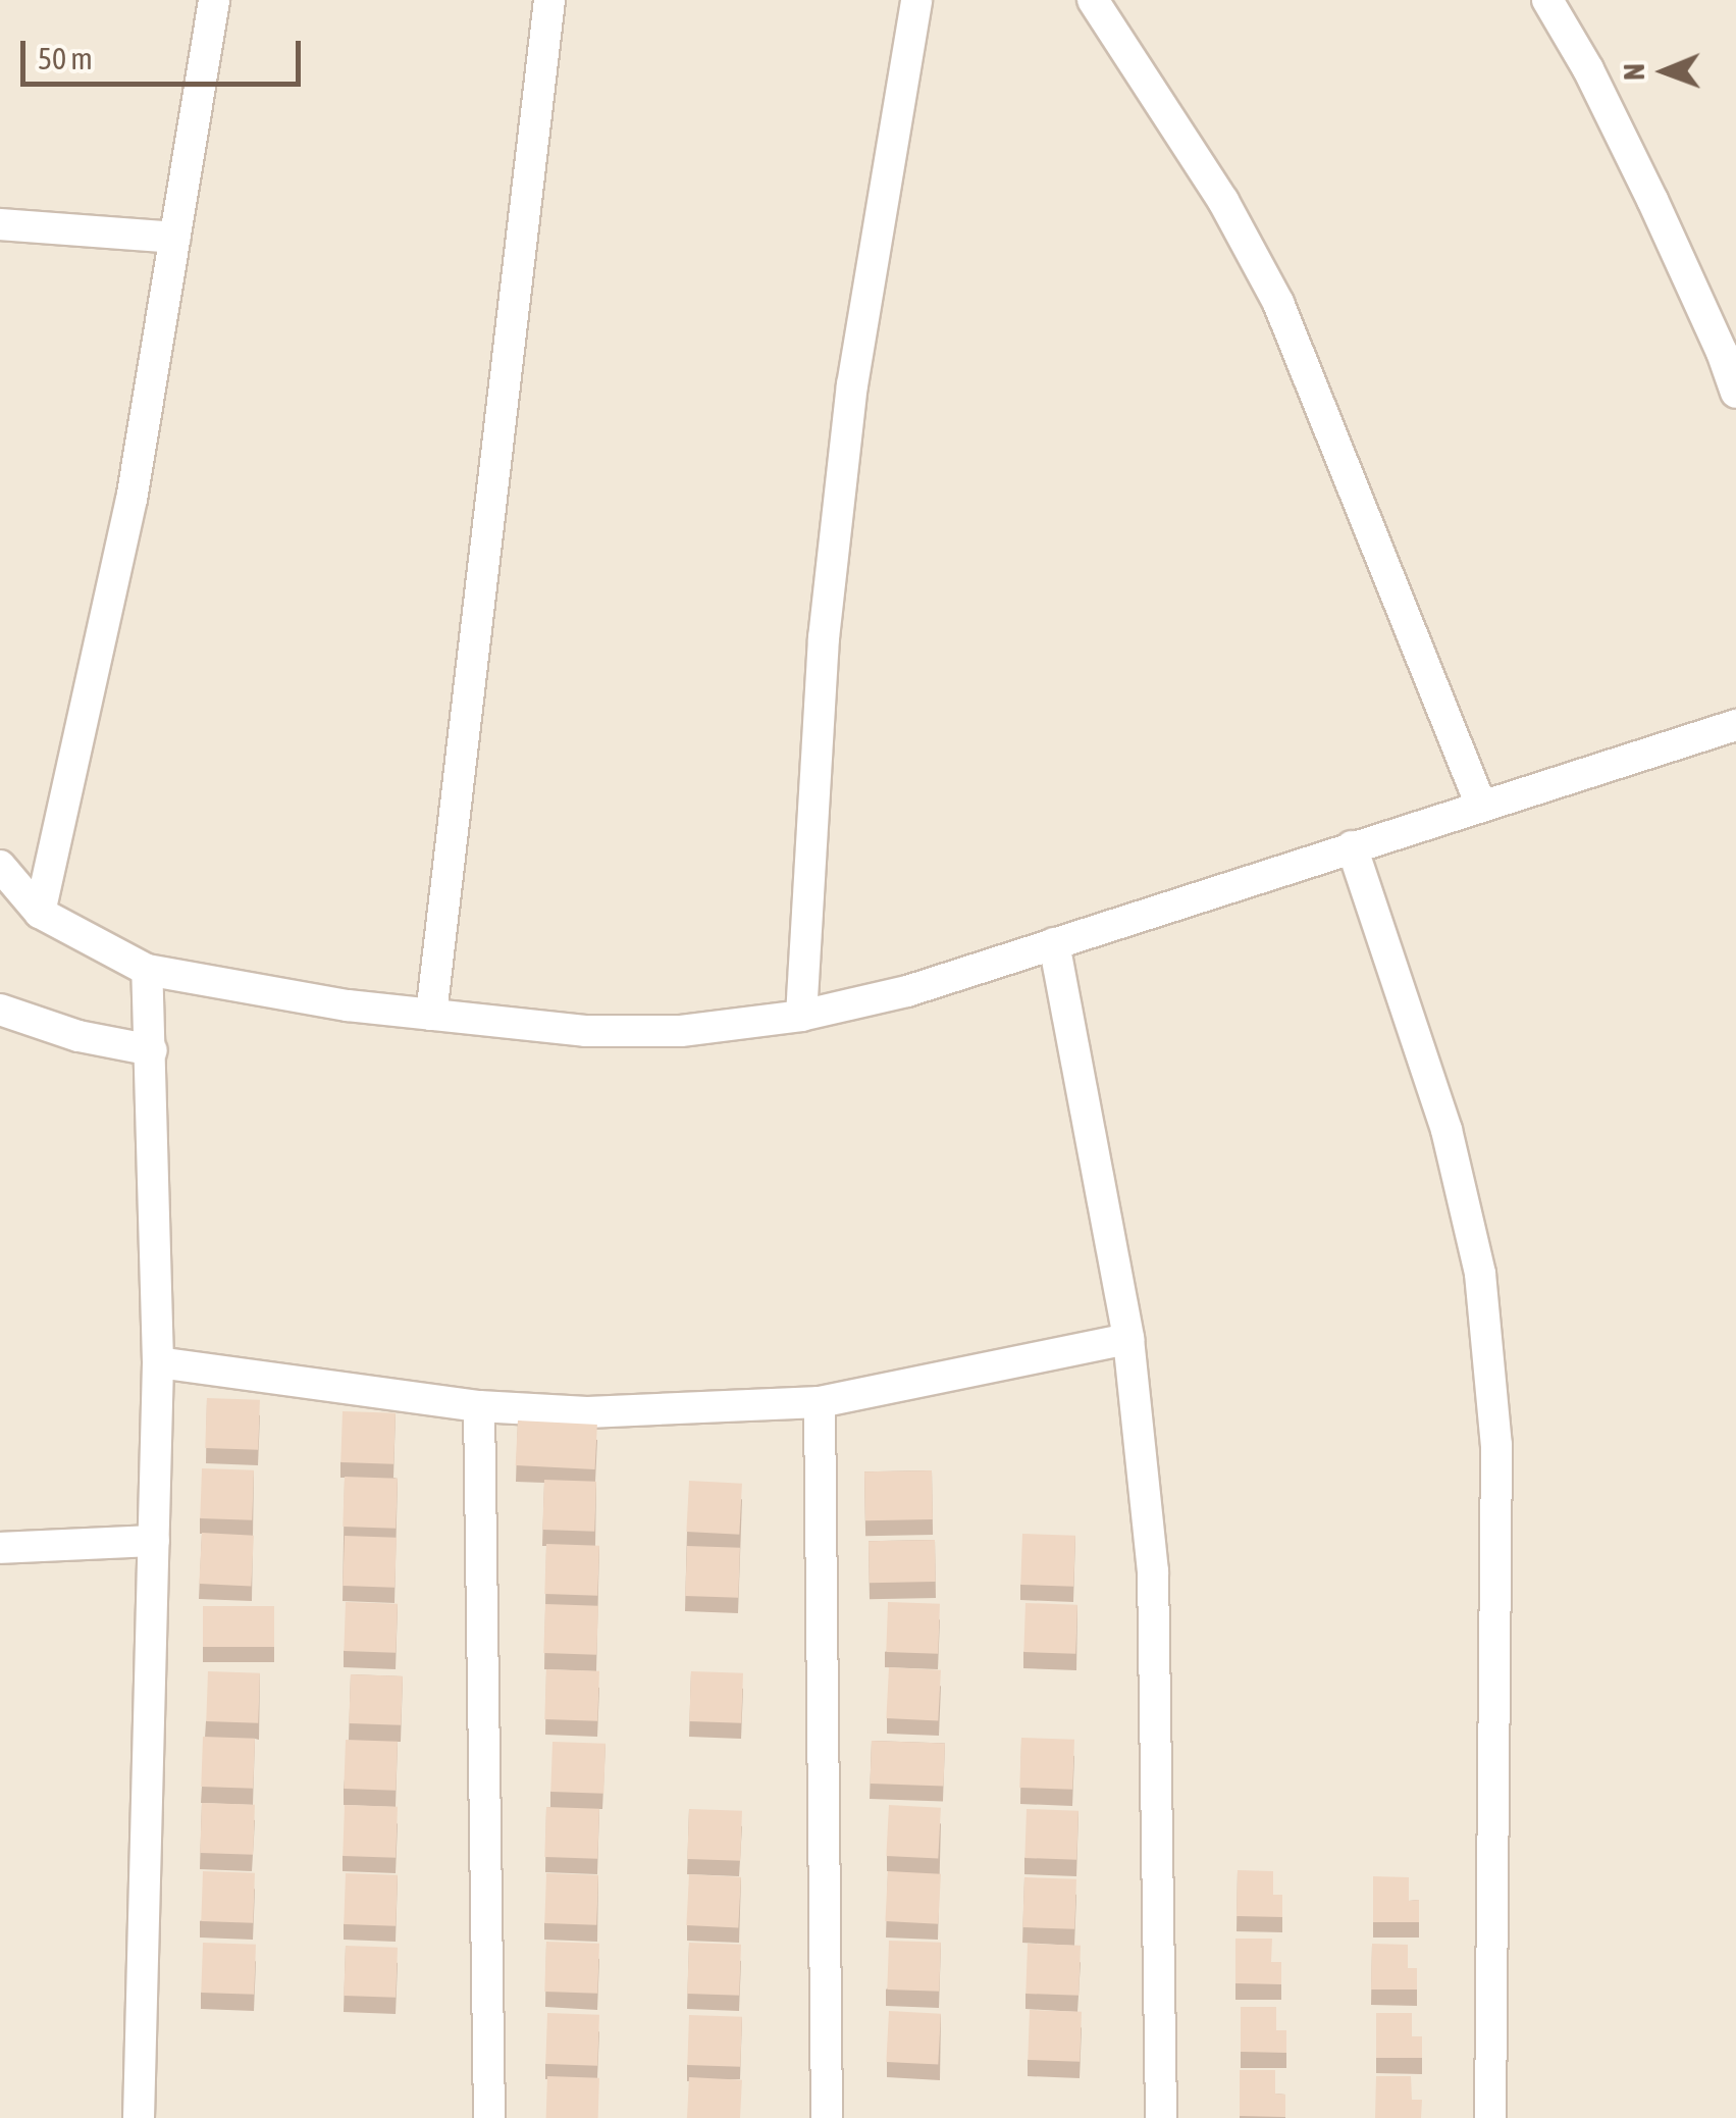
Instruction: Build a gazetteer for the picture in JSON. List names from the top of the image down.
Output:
{
  "scale_bar": "50 m",
  "north": "left"
}
